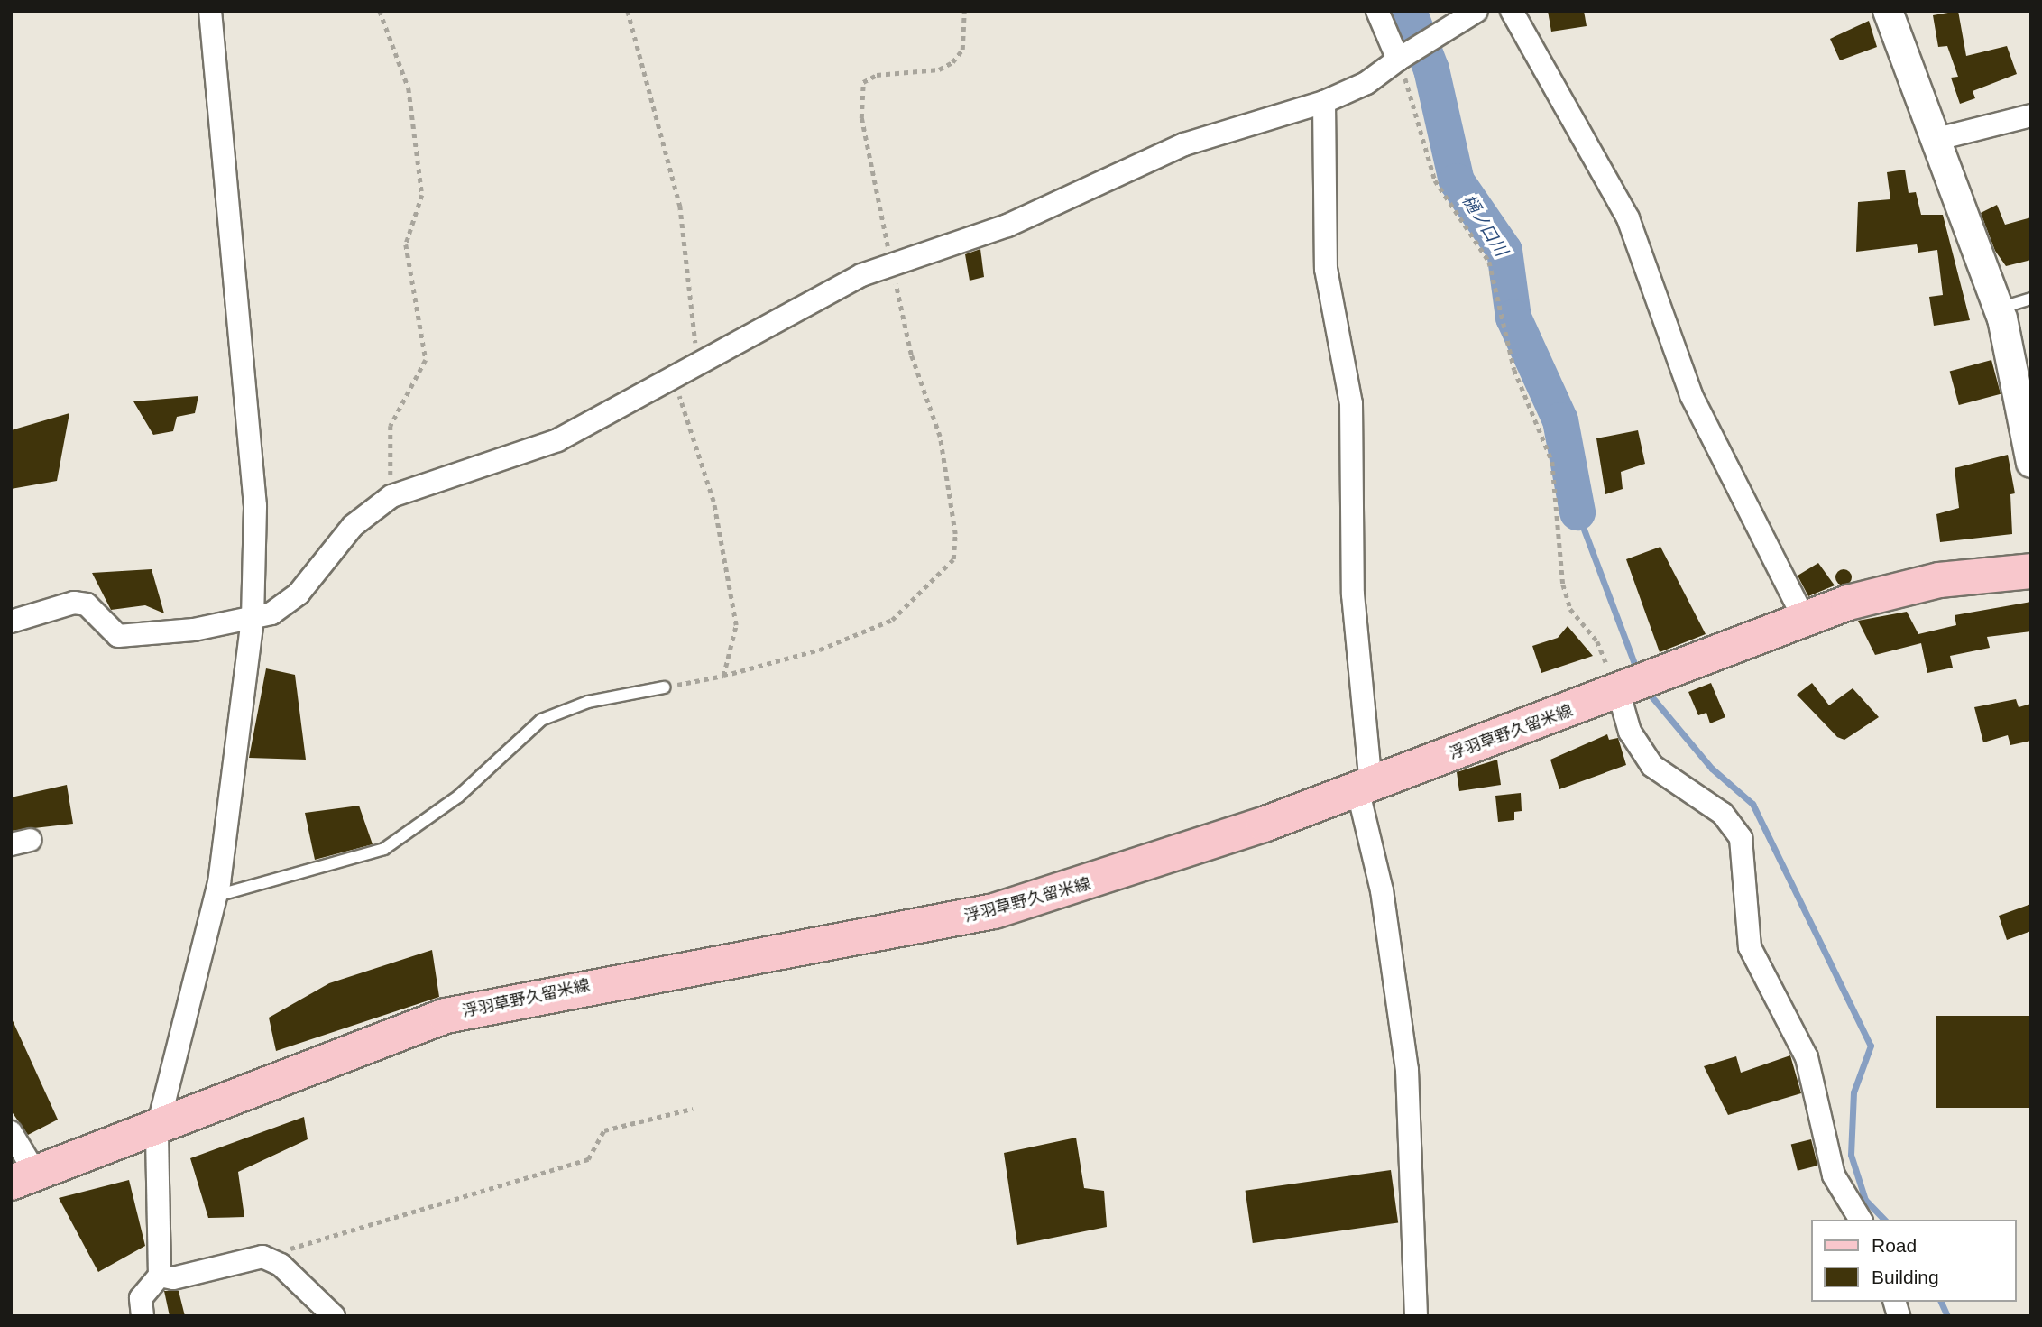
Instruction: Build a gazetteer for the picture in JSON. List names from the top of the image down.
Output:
{
  "streets": {
    "main road": ["浮羽草野久留米線"]
  },
  "water": ["樋ノ口川"],
  "legend": ["Road", "Building"]
}
